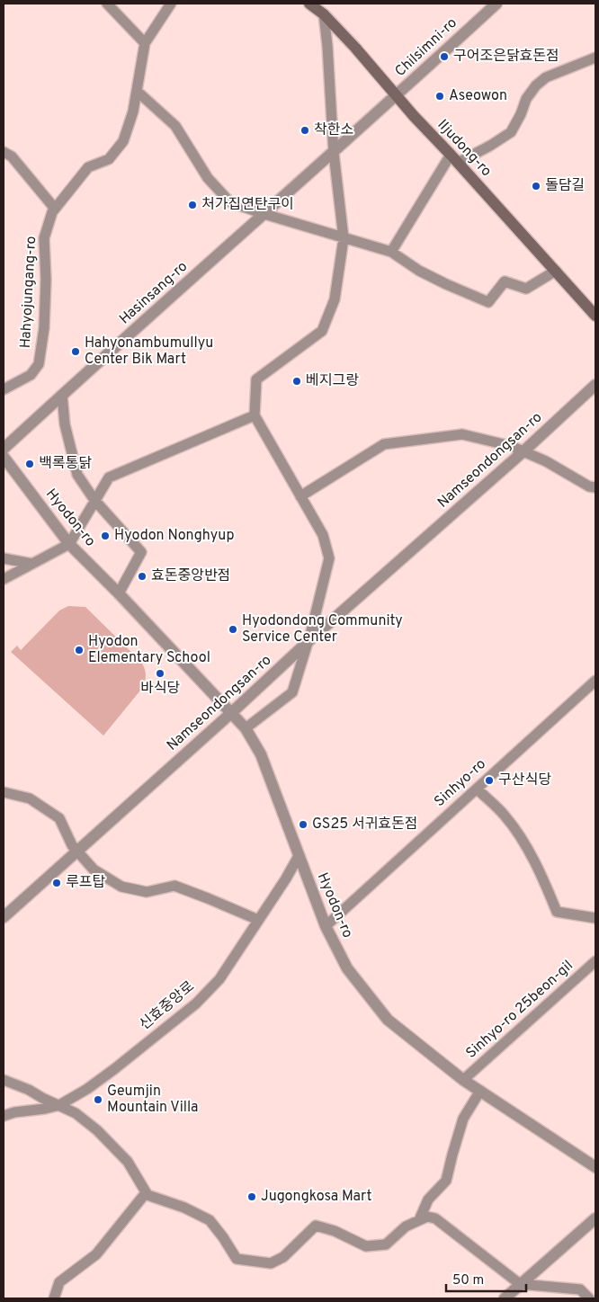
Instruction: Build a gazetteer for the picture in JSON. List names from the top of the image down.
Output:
{
  "streets": {
    "main road": ["Iljudong-ro"],
    "street": [
      "Chilsimni-ro",
      "Hahyojungang-ro",
      "Hasinsang-ro",
      "Namseondongsan-ro",
      "Hyodon-ro",
      "Sinhyo-ro",
      "신효중앙로",
      "Sinhyo-ro 25beon-gil"
    ]
  },
  "crossings": [
    ["Chilsimni-ro", "Iljudong-ro"],
    ["Chilsimni-ro", "Hasinsang-ro"],
    ["Iljudong-ro", "Hasinsang-ro"],
    ["Namseondongsan-ro", "Hyodon-ro"],
    ["Hyodon-ro", "Sinhyo-ro"],
    ["Hyodon-ro", "신효중앙로"],
    ["Hyodon-ro", "Sinhyo-ro 25beon-gil"]
  ],
  "places": [
    "구어조은닭효돈점",
    "Aseowon",
    "착한소",
    "돌담길",
    "처가집연탄구이",
    "Hahyonambumullyu Center Bik Mart",
    "베지그랑",
    "백록통닭",
    "Hyodon Nonghyup",
    "효돈중앙반점",
    "Hyodondong Community Service Center",
    "Hyodon Elementary School",
    "바식당",
    "구산식당",
    "GS25 서귀효돈점",
    "루프탑",
    "Geumjin Mountain Villa",
    "Jugongkosa Mart"
  ],
  "scale_bar": "50 m"
}
